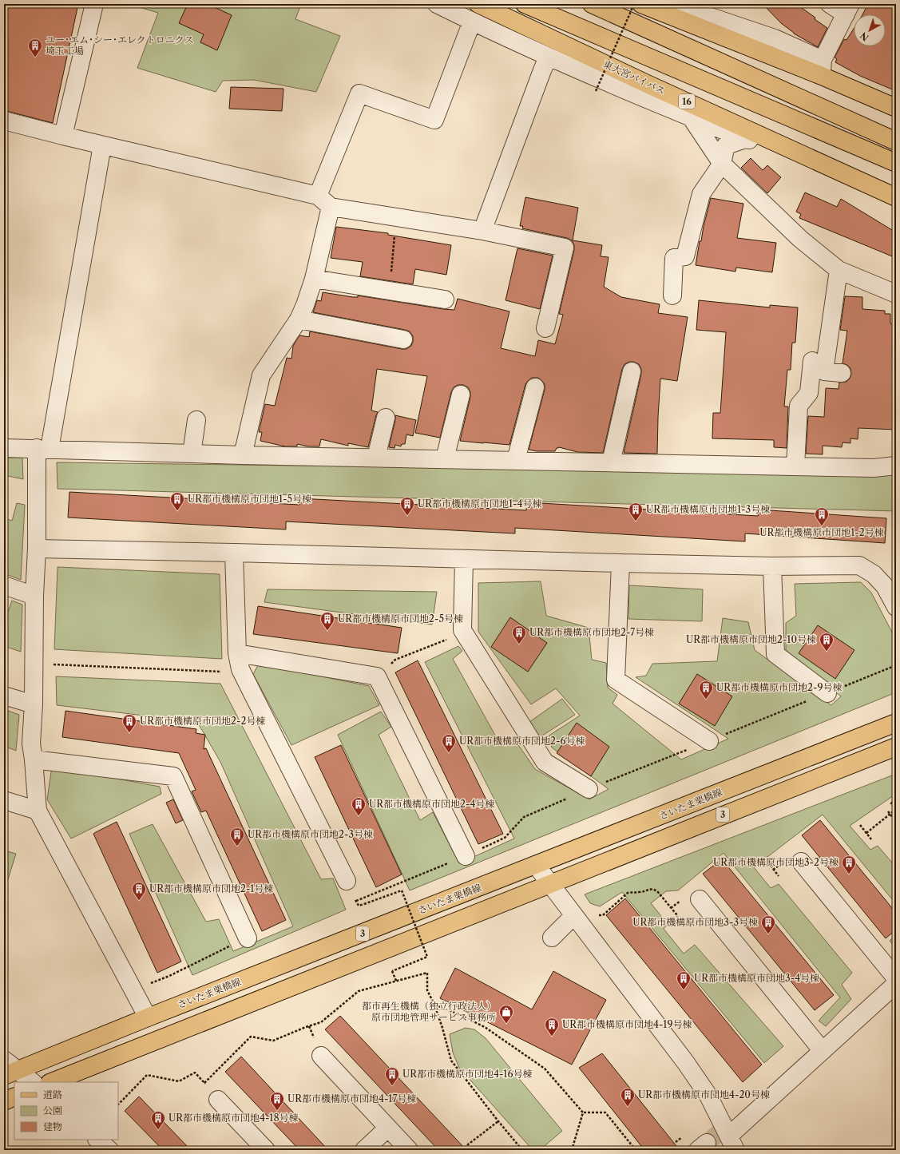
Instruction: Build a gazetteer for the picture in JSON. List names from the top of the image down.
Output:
{
  "streets": {
    "main road": [
      "東大宮バイパス",
      "16",
      "さいたま栗橋線",
      "3"
    ]
  },
  "places": {
    "building": [
      "ユー･エム･シー･エレクトロニクス 埼玉工場",
      "UR都市機構原市団地1-5号棟",
      "UR都市機構原市団地1-4号棟",
      "UR都市機構原市団地1-3号棟",
      "UR都市機構原市団地1-2号棟",
      "UR都市機構原市団地2-5号棟",
      "UR都市機構原市団地2-7号棟",
      "UR都市機構原市団地2-10号棟",
      "UR都市機構原市団地2-9号棟",
      "UR都市機構原市団地2-2号棟",
      "UR都市機構原市団地2-6号棟",
      "UR都市機構原市団地2-4号棟",
      "UR都市機構原市団地2-3号棟",
      "UR都市機構原市団地3-2号棟",
      "UR都市機構原市団地2-1号棟",
      "UR都市機構原市団地3-3号棟",
      "UR都市機構原市団地3-4号棟",
      "UR都市機構原市団地4-19号棟",
      "UR都市機構原市団地4-16号棟",
      "UR都市機構原市団地4-20号棟",
      "UR都市機構原市団地4-17号棟",
      "UR都市機構原市団地4-18号棟"
    ],
    "shop": ["都市再生機構（独立行政法人） 原市団地管理サービス事務所"]
  },
  "legend": ["道路", "公園", "建物"],
  "north": "bottom left"
}
